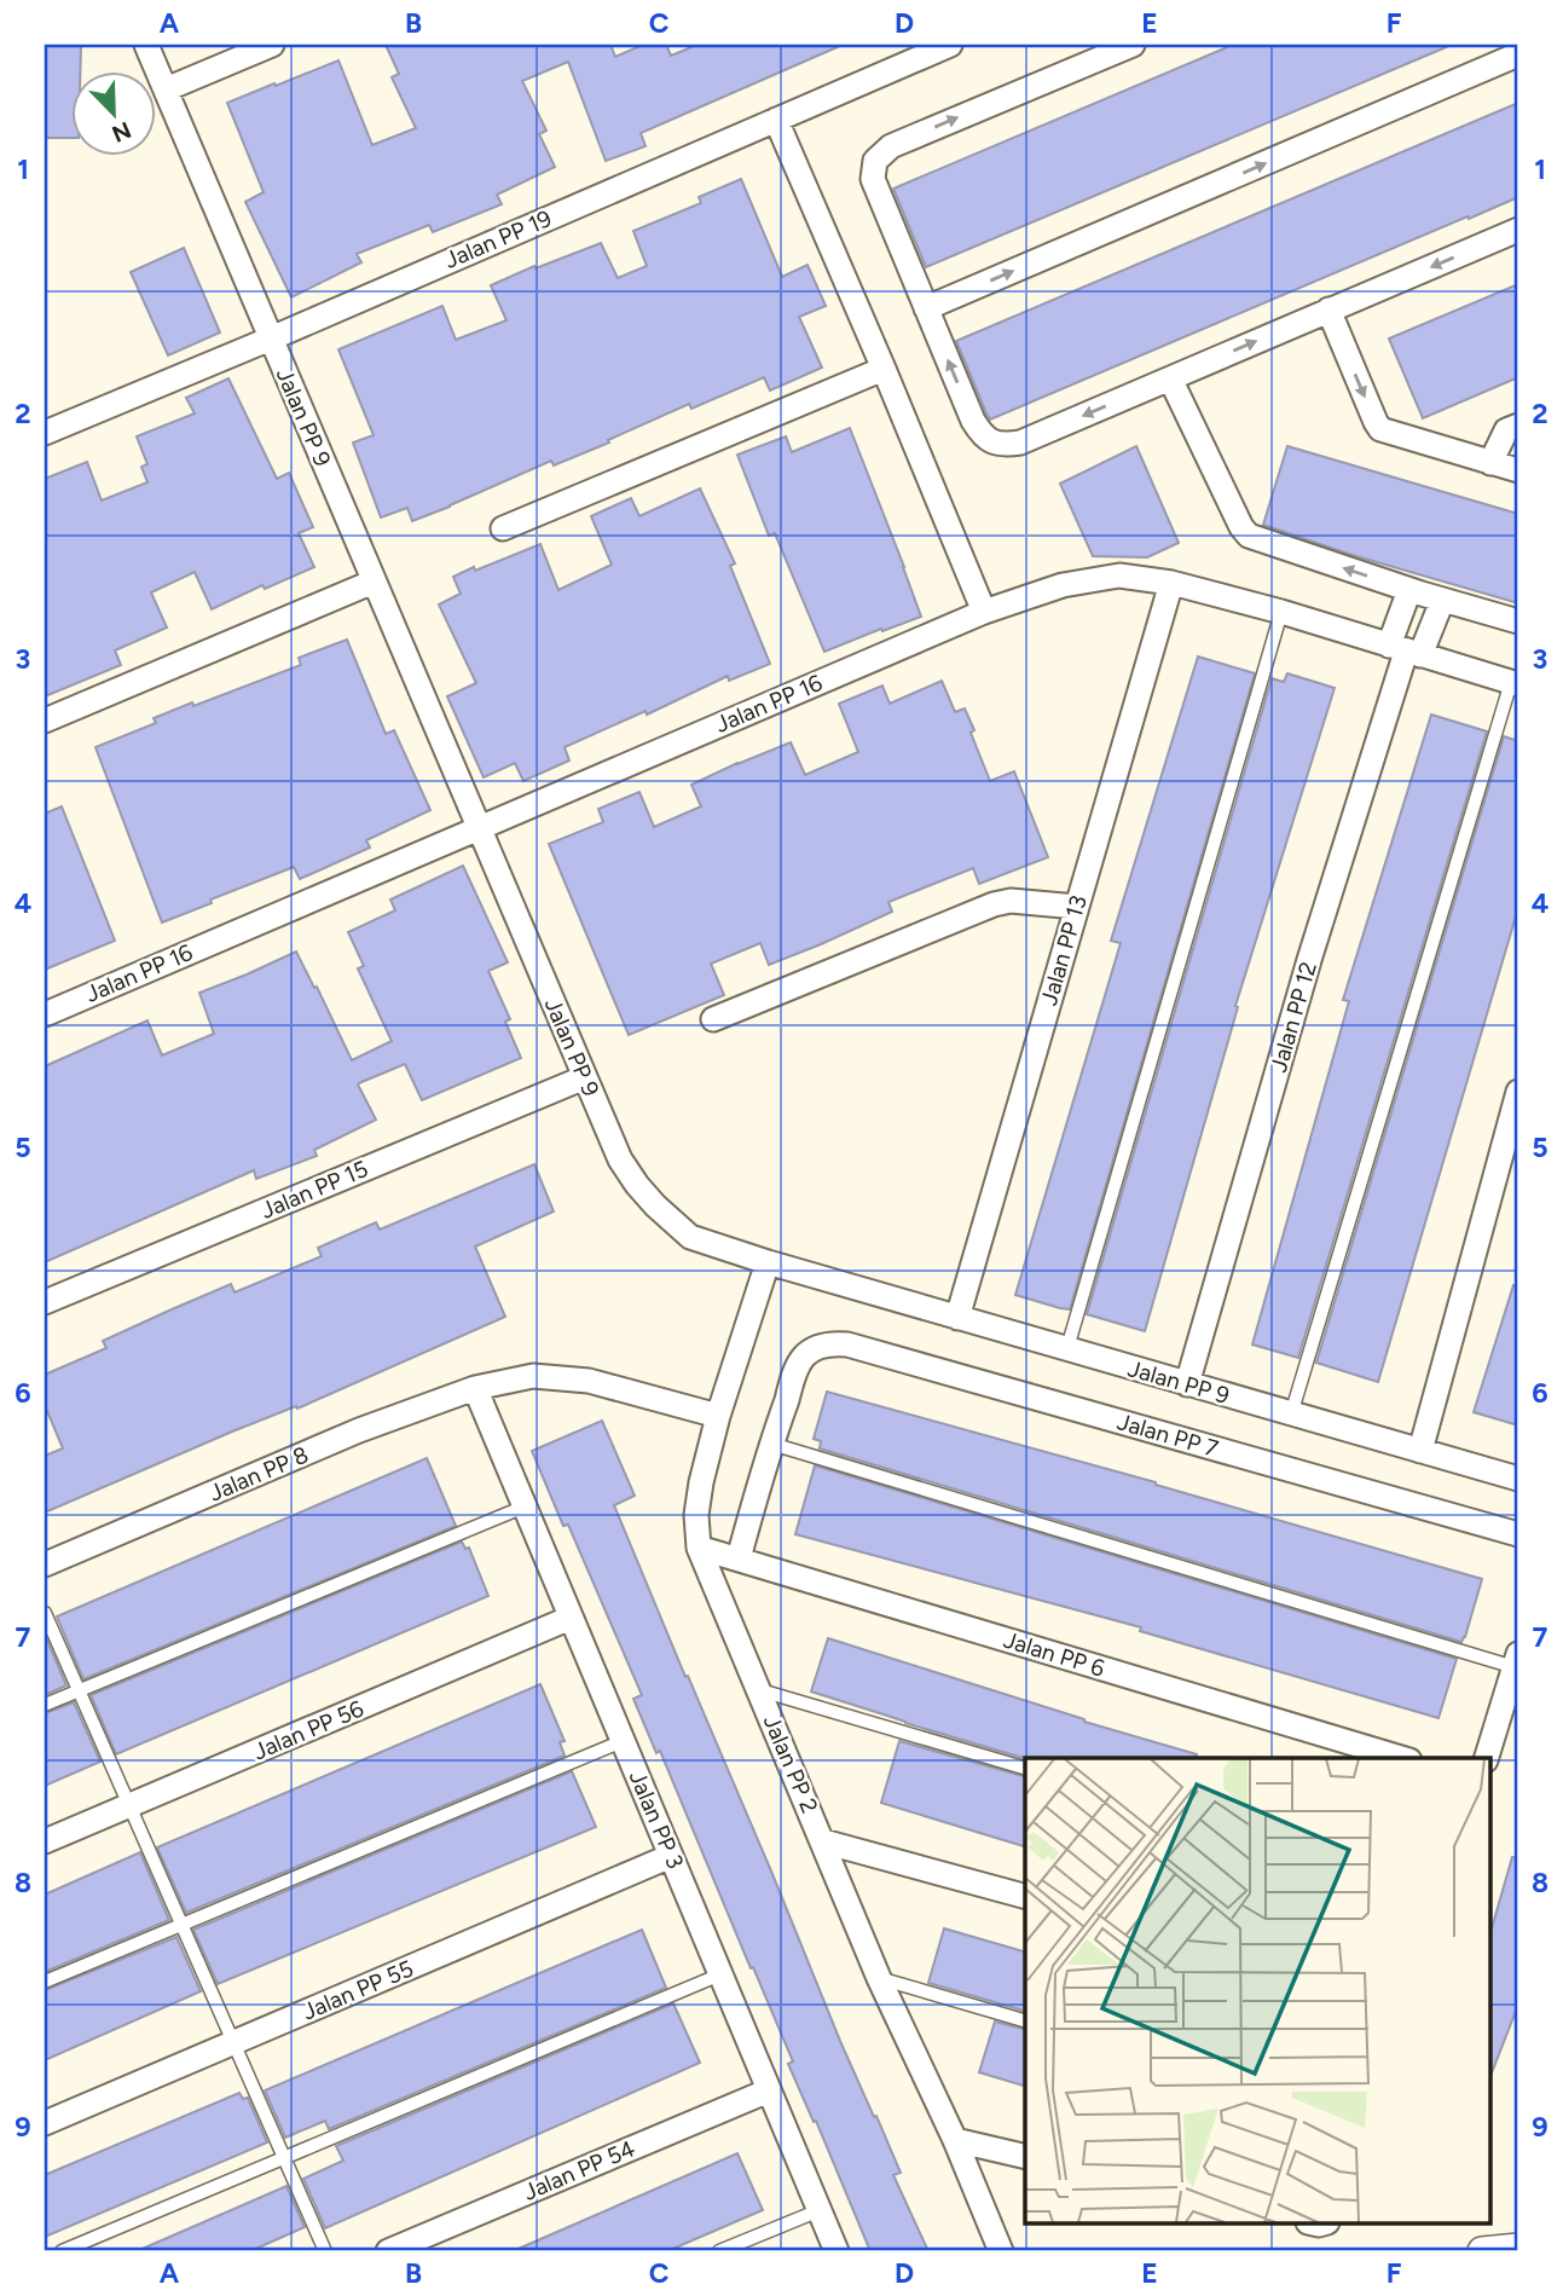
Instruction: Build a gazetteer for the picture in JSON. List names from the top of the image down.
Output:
{
  "streets": {
    "street": [
      "Jalan PP 19",
      "Jalan PP 9",
      "Jalan PP 16",
      "Jalan PP 13",
      "Jalan PP 12",
      "Jalan PP 15",
      "Jalan PP 7",
      "Jalan PP 8",
      "Jalan PP 6",
      "Jalan PP 56",
      "Jalan PP 2",
      "Jalan PP 3",
      "Jalan PP 55",
      "Jalan PP 54"
    ]
  },
  "crossings": [
    ["Jalan PP 19", "Jalan PP 9"],
    ["Jalan PP 9", "Jalan PP 16"],
    ["Jalan PP 9", "Jalan PP 13"],
    ["Jalan PP 9", "Jalan PP 12"],
    ["Jalan PP 9", "Jalan PP 15"],
    ["Jalan PP 9", "Jalan PP 2"],
    ["Jalan PP 16", "Jalan PP 13"],
    ["Jalan PP 16", "Jalan PP 12"],
    ["Jalan PP 8", "Jalan PP 2"],
    ["Jalan PP 8", "Jalan PP 3"],
    ["Jalan PP 6", "Jalan PP 2"],
    ["Jalan PP 56", "Jalan PP 3"],
    ["Jalan PP 3", "Jalan PP 55"],
    ["Jalan PP 3", "Jalan PP 54"]
  ],
  "north": "bottom right",
  "grid": {
    "columns": [
      "A",
      "B",
      "C",
      "D",
      "E",
      "F"
    ],
    "rows": [
      "1",
      "2",
      "3",
      "4",
      "5",
      "6",
      "7",
      "8",
      "9"
    ]
  }
}
